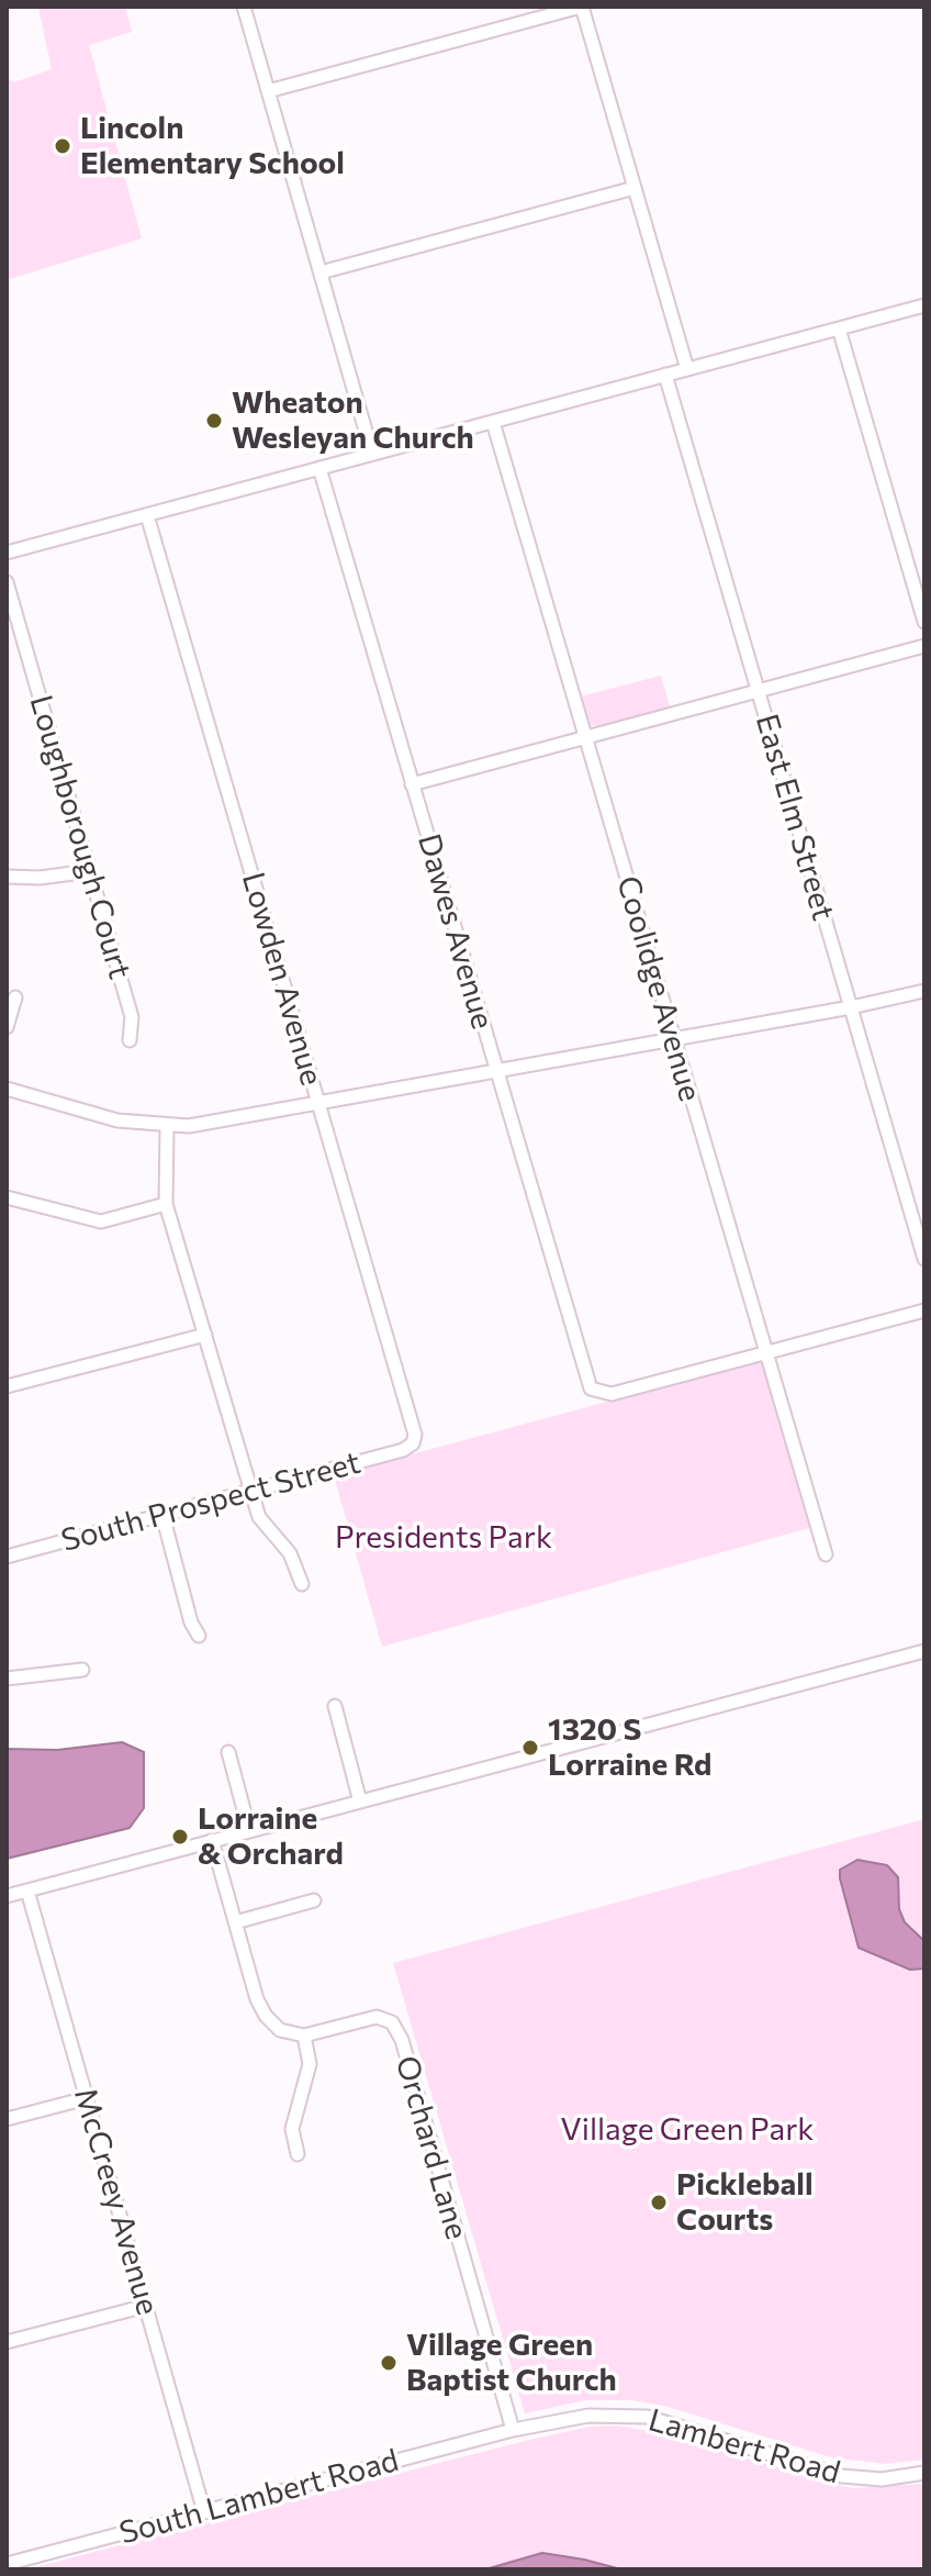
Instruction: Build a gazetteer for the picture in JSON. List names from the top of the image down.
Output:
{
  "streets": {
    "street": [
      "East Elm Street",
      "Loughborough Court",
      "Dawes Avenue",
      "Lowden Avenue",
      "Coolidge Avenue",
      "South Prospect Street",
      "Orchard Lane",
      "McCreey Avenue",
      "Lambert Road",
      "South Lambert Road"
    ]
  },
  "crossings": [
    ["Dawes Avenue", "Coolidge Avenue"],
    ["Lowden Avenue", "South Prospect Street"],
    ["Orchard Lane", "Lambert Road"],
    ["Orchard Lane", "South Lambert Road"],
    ["McCreey Avenue", "South Lambert Road"],
    ["Lambert Road", "South Lambert Road"]
  ],
  "parks": ["Presidents Park", "Village Green Park"],
  "places": [
    "Lincoln Elementary School",
    "Wheaton Wesleyan Church",
    "1320 S Lorraine Rd",
    "Lorraine & Orchard",
    "Pickleball Courts",
    "Village Green Baptist Church"
  ]
}
